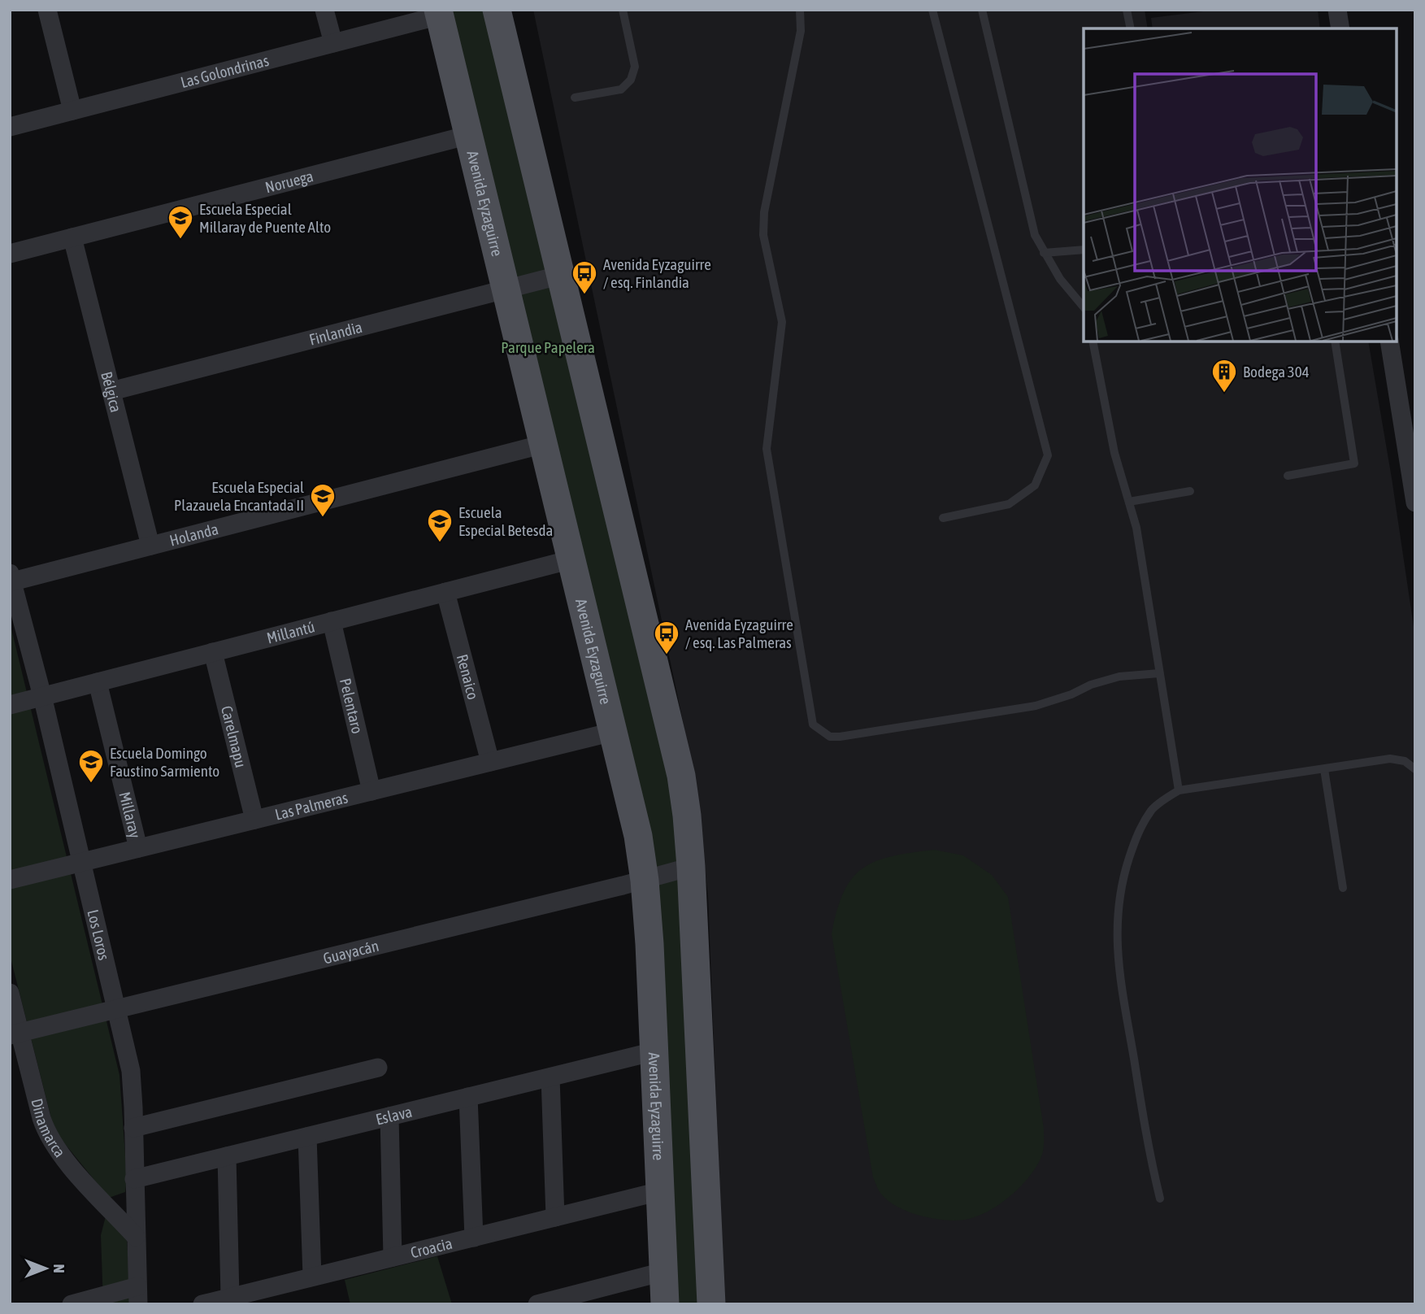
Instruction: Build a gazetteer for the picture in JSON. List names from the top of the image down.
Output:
{
  "streets": {
    "main road": ["Avenida Eyzaguirre"],
    "street": [
      "Las Golondrinas",
      "Noruega",
      "Finlandia",
      "Bélgica",
      "Holanda",
      "Millantú",
      "Renaico",
      "Pelentaro",
      "Carelmapu",
      "Las Palmeras",
      "Millaray",
      "Los Loros",
      "Guayacán",
      "Eslava",
      "Dinamarca",
      "Croacia"
    ]
  },
  "crossings": [
    ["Las Golondrinas", "Avenida Eyzaguirre"],
    ["Noruega", "Avenida Eyzaguirre"],
    ["Noruega", "Bélgica"],
    ["Avenida Eyzaguirre", "Finlandia"],
    ["Avenida Eyzaguirre", "Holanda"],
    ["Avenida Eyzaguirre", "Millantú"],
    ["Avenida Eyzaguirre", "Las Palmeras"],
    ["Avenida Eyzaguirre", "Guayacán"],
    ["Avenida Eyzaguirre", "Eslava"],
    ["Avenida Eyzaguirre", "Croacia"],
    ["Finlandia", "Bélgica"],
    ["Bélgica", "Holanda"],
    ["Holanda", "Los Loros"],
    ["Millantú", "Renaico"],
    ["Millantú", "Pelentaro"],
    ["Millantú", "Carelmapu"],
    ["Millantú", "Millaray"],
    ["Millantú", "Los Loros"],
    ["Renaico", "Las Palmeras"],
    ["Pelentaro", "Las Palmeras"],
    ["Carelmapu", "Las Palmeras"],
    ["Las Palmeras", "Millaray"],
    ["Las Palmeras", "Los Loros"],
    ["Los Loros", "Guayacán"],
    ["Los Loros", "Eslava"],
    ["Los Loros", "Dinamarca"],
    ["Guayacán", "Dinamarca"]
  ],
  "parks": ["Parque Papelera"],
  "places": {
    "school or university": [
      "Escuela Especial Millaray de Puente Alto",
      "Escuela Especial Plazauela Encantada II",
      "Escuela Especial Betesda",
      "Escuela Domingo Faustino Sarmiento"
    ],
    "bus stop": ["Avenida Eyzaguirre / esq. Finlandia", "Avenida Eyzaguirre / esq. Las Palmeras"],
    "building": ["Bodega 304"]
  },
  "north": "right"
}
